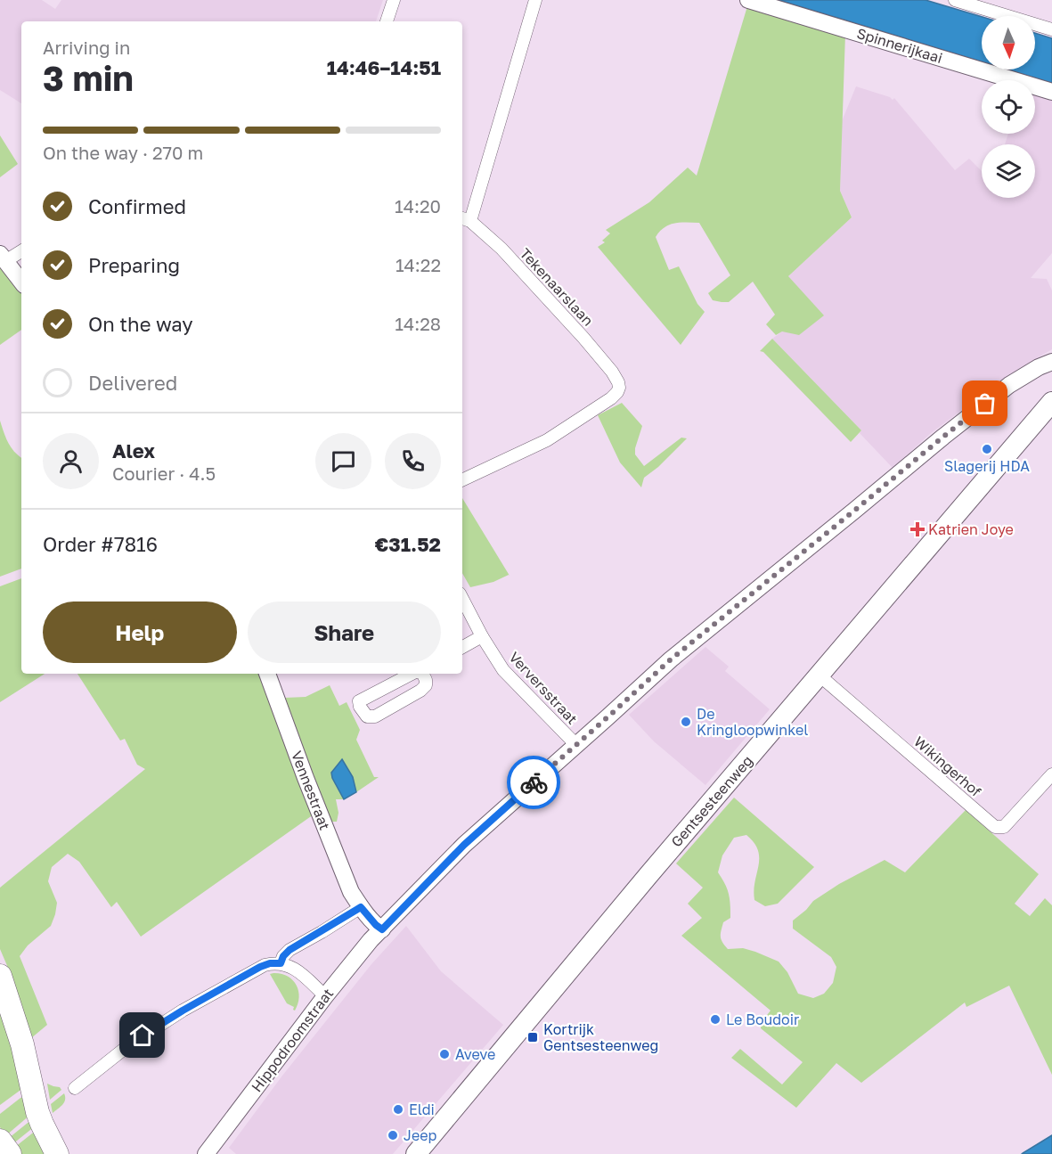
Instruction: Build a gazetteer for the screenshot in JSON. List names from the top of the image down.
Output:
{
  "streets": {
    "main road": ["Gentsesteenweg"],
    "street": [
      "Spinnerijkaai",
      "Tekenaarslaan",
      "Verversstraat",
      "Wikingerhof",
      "Vennestraat",
      "Hippodroomstraat"
    ]
  },
  "crossings": [
    ["Verversstraat", "Hippodroomstraat"],
    ["Wikingerhof", "Gentsesteenweg"],
    ["Vennestraat", "Hippodroomstraat"]
  ],
  "places": {
    "other": [
      "Slagerij HDA",
      "De Kringloopwinkel",
      "Le Boudoir",
      "Aveve",
      "Eldi",
      "Jeep"
    ],
    "health": ["Katrien Joye"],
    "transit": ["Kortrijk Gentsesteenweg"]
  },
  "north": "bottom",
  "page": {
    "heading": ["3 min", "Arriving in", "14:46–14:51"],
    "panel": [
      "Alex",
      "Courier · 4.5",
      "Order #7816",
      "€31.52"
    ],
    "bar": "On the way · 270 m",
    "list": [
      ["Confirmed", "14:20"],
      ["Preparing", "14:22"],
      ["On the way", "14:28"],
      "Delivered"
    ],
    "buttons": ["Help", "Share"]
  }
}
